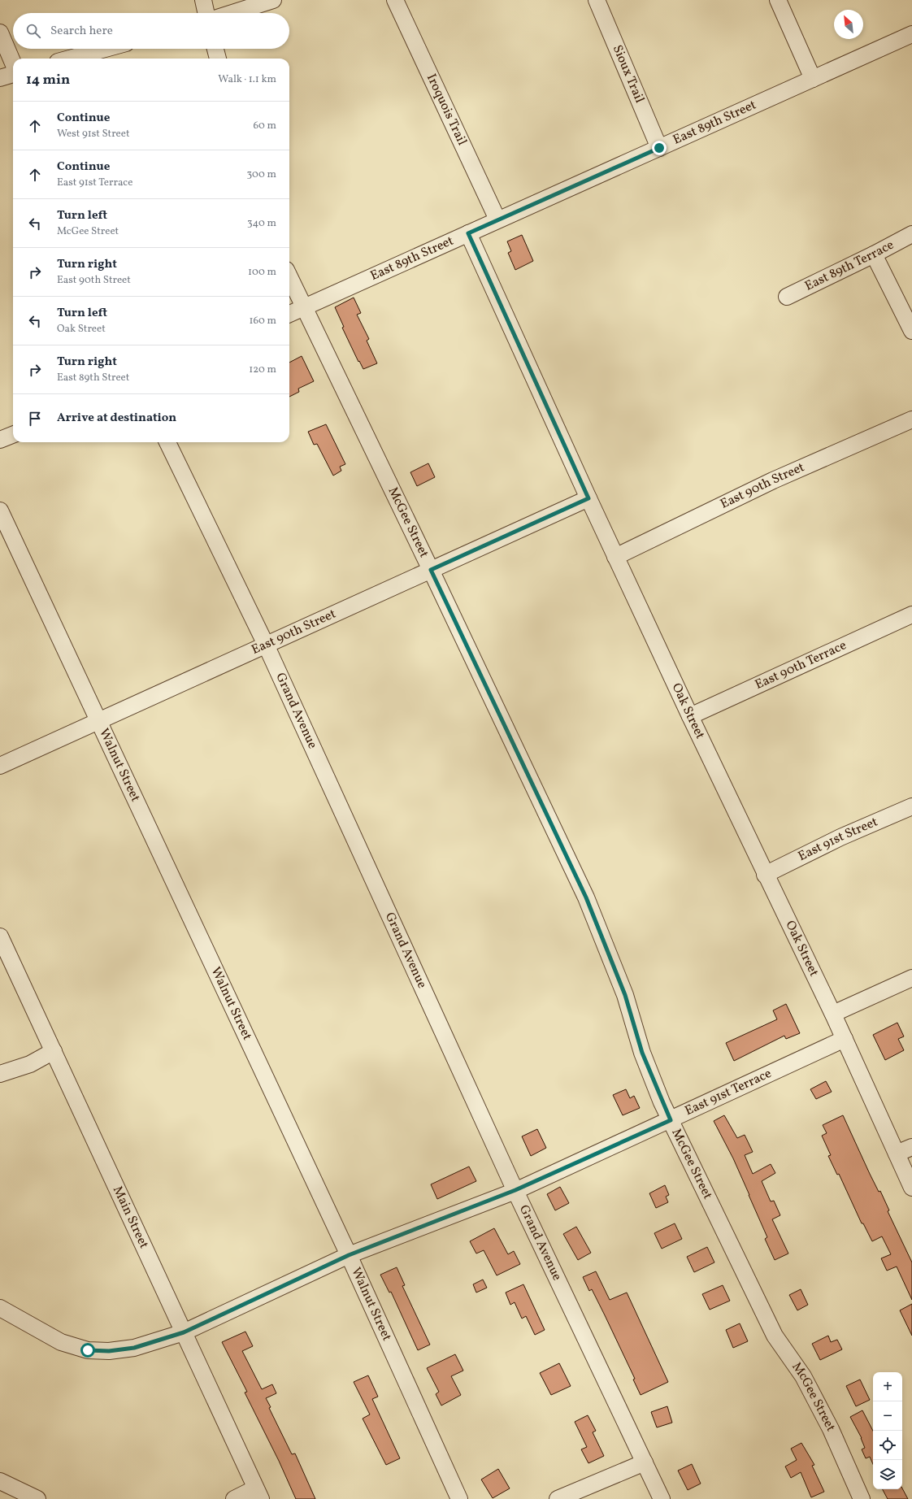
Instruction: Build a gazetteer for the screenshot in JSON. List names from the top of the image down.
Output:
{
  "streets": {
    "street": [
      "Sioux Trail",
      "Iroquois Trail",
      "East 89th Street",
      "East 89th Terrace",
      "East 90th Street",
      "McGee Street",
      "East 90th Terrace",
      "Grand Avenue",
      "Oak Street",
      "Walnut Street",
      "East 91st Street",
      "East 91st Terrace",
      "Main Street"
    ]
  },
  "crossings": [
    ["Sioux Trail", "East 89th Street"],
    ["Iroquois Trail", "East 89th Street"],
    ["East 89th Street", "McGee Street"],
    ["East 89th Street", "Oak Street"],
    ["East 90th Street", "McGee Street"],
    ["East 90th Street", "Grand Avenue"],
    ["East 90th Street", "Oak Street"],
    ["East 90th Street", "Walnut Street"],
    ["McGee Street", "East 91st Terrace"],
    ["East 90th Terrace", "Oak Street"],
    ["Grand Avenue", "East 91st Terrace"],
    ["Oak Street", "East 91st Street"],
    ["Oak Street", "East 91st Terrace"],
    ["Walnut Street", "East 91st Terrace"],
    ["East 91st Terrace", "Main Street"]
  ],
  "north": "top left",
  "page": {
    "search": "Search here",
    "heading": ["14 min", "Walk · 1.1 km"],
    "list": [
      ["Continue", "West 91st Street", "60 m"],
      ["Continue", "East 91st Terrace", "300 m"],
      ["Turn left", "McGee Street", "340 m"],
      ["Turn right", "East 90th Street", "100 m"],
      ["Turn left", "Oak Street", "160 m"],
      ["Turn right", "East 89th Street", "120 m"],
      "Arrive at destination"
    ],
    "map_buttons": ["+", "−"]
  }
}
